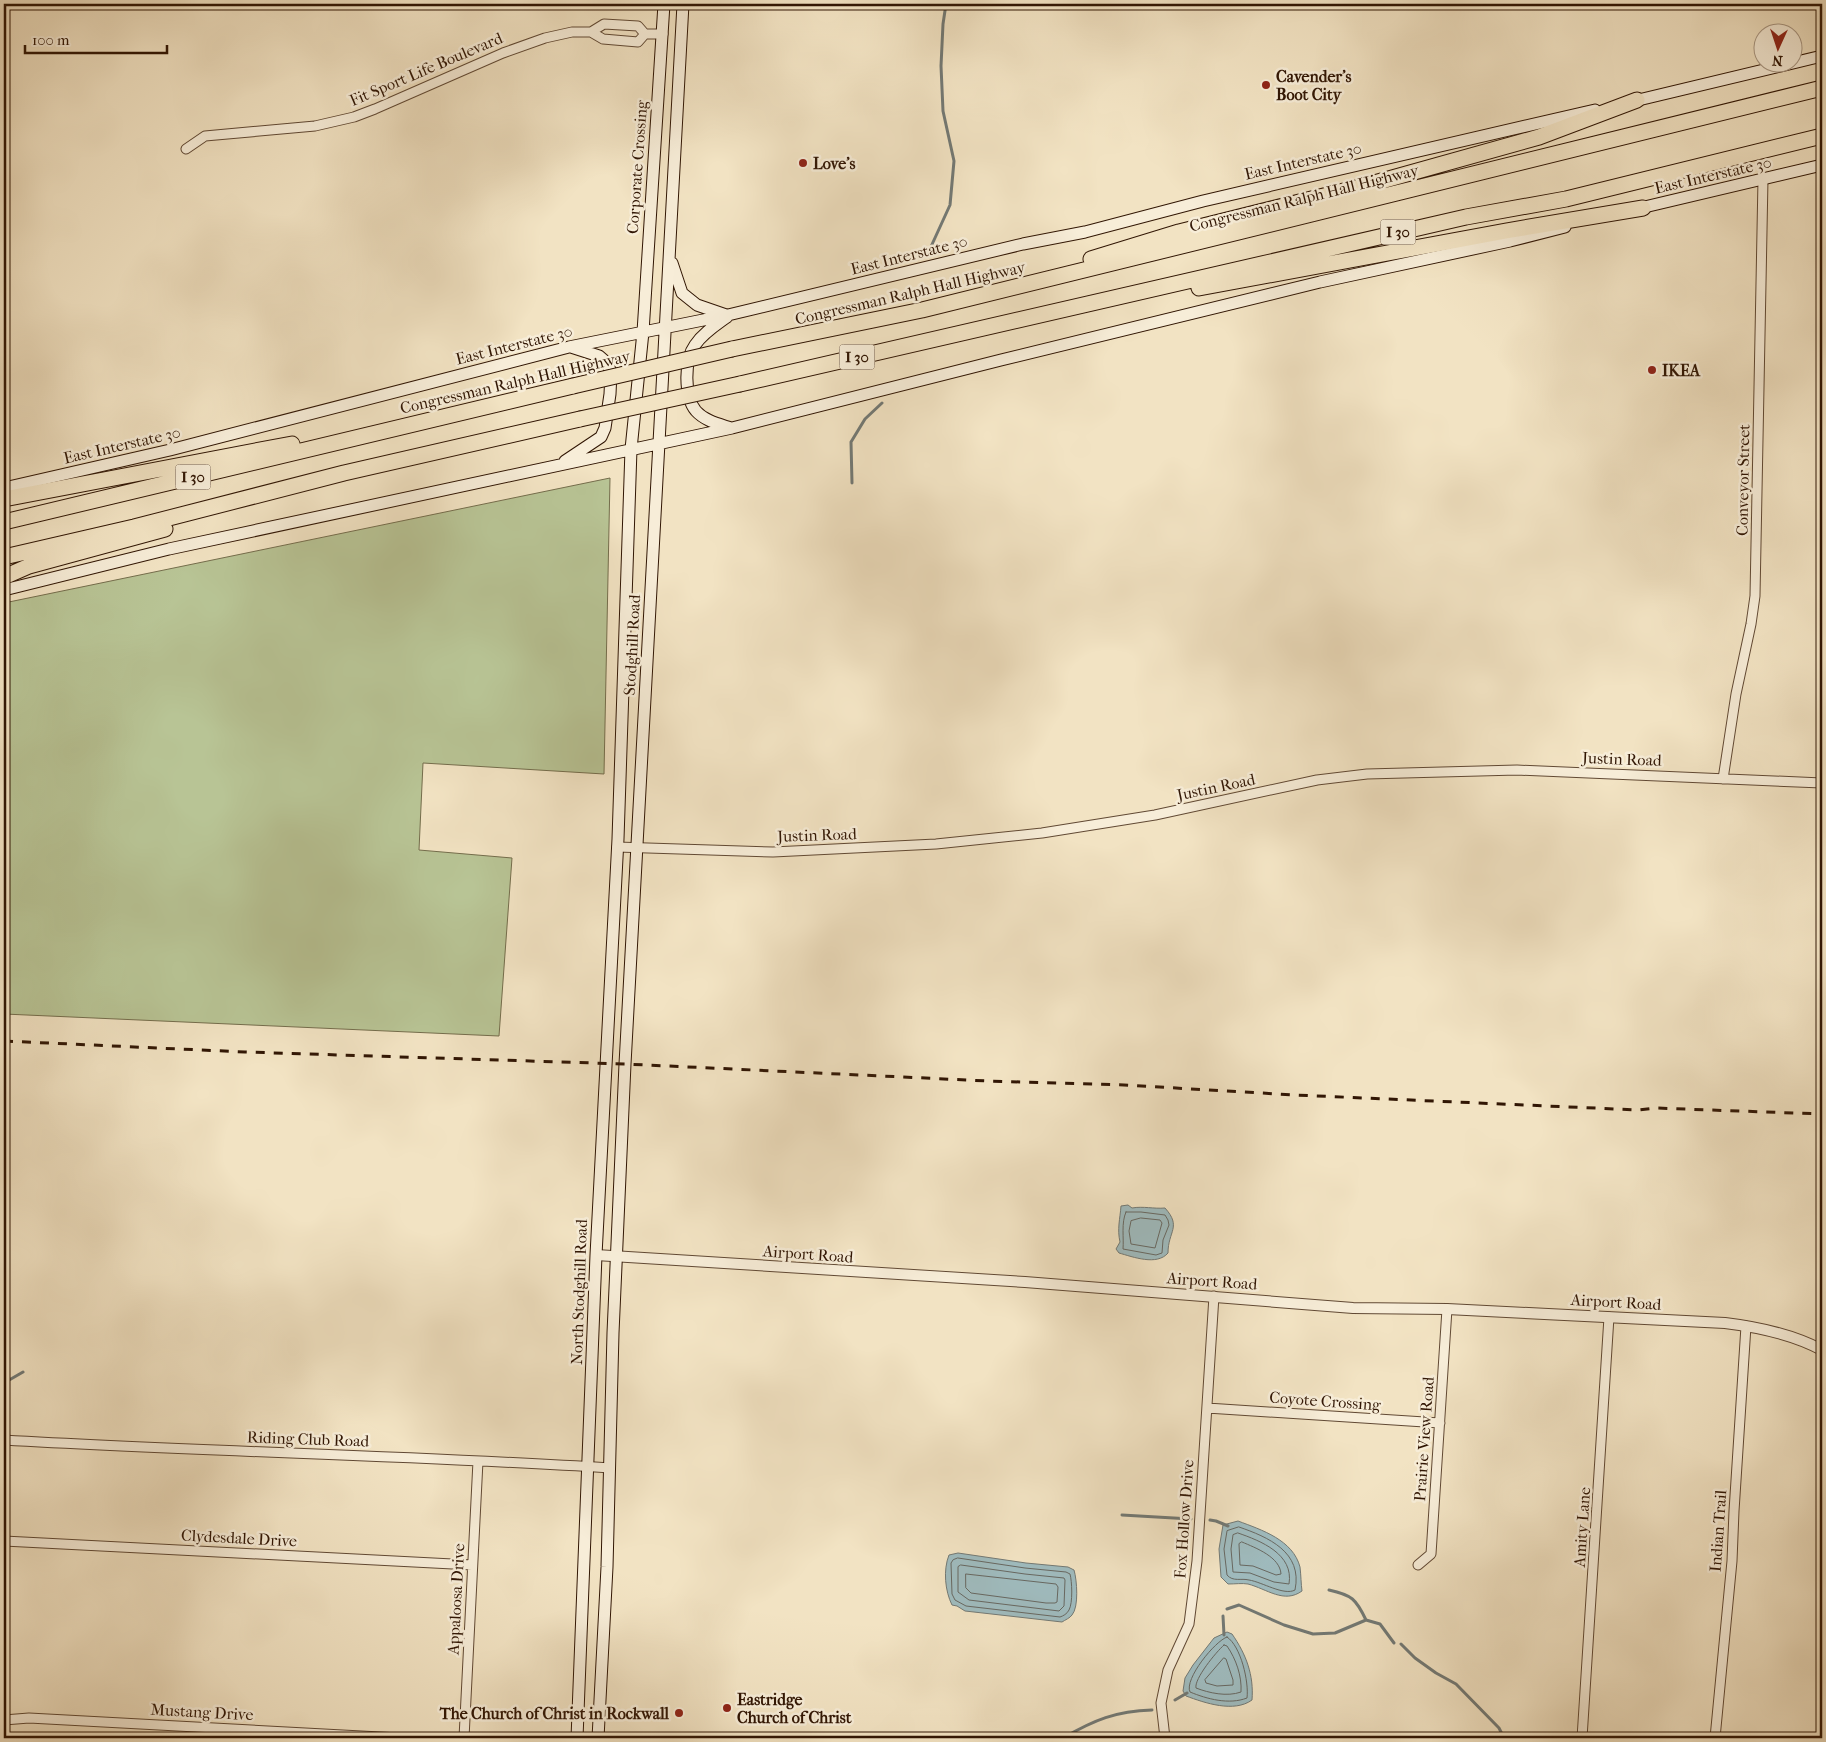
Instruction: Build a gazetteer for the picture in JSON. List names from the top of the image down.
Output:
{
  "streets": {
    "highway": ["Congressman Ralph Hall Highway", "I 30"],
    "main road": [
      "East Interstate 30",
      "Corporate Crossing",
      "Stodghill Road",
      "North Stodghill Road"
    ],
    "street": [
      "Fit Sport Life Boulevard",
      "Conveyor Street",
      "Justin Road",
      "Airport Road",
      "Coyote Crossing",
      "Riding Club Road",
      "Prairie View Road",
      "Fox Hollow Drive",
      "Amity Lane",
      "Indian Trail",
      "Clydesdale Drive",
      "Appaloosa Drive",
      "Mustang Drive"
    ]
  },
  "crossings": [
    ["Fit Sport Life Boulevard", "Corporate Crossing"],
    ["East Interstate 30", "Corporate Crossing"],
    ["East Interstate 30", "Conveyor Street"],
    ["East Interstate 30", "Stodghill Road"],
    ["Corporate Crossing", "Stodghill Road"],
    ["Conveyor Street", "Justin Road"],
    ["Stodghill Road", "Justin Road"],
    ["Stodghill Road", "North Stodghill Road"],
    ["Justin Road", "North Stodghill Road"],
    ["Airport Road", "North Stodghill Road"],
    ["Airport Road", "Prairie View Road"],
    ["Airport Road", "Fox Hollow Drive"],
    ["Airport Road", "Amity Lane"],
    ["Airport Road", "Indian Trail"],
    ["North Stodghill Road", "Riding Club Road"],
    ["Coyote Crossing", "Prairie View Road"],
    ["Coyote Crossing", "Fox Hollow Drive"],
    ["Riding Club Road", "Appaloosa Drive"],
    ["Clydesdale Drive", "Appaloosa Drive"]
  ],
  "places": [
    "Cavender's Boot City",
    "Love's",
    "IKEA",
    "Eastridge Church of Christ",
    "The Church of Christ in Rockwall"
  ],
  "scale_bar": "100 m",
  "north": "bottom"
}
